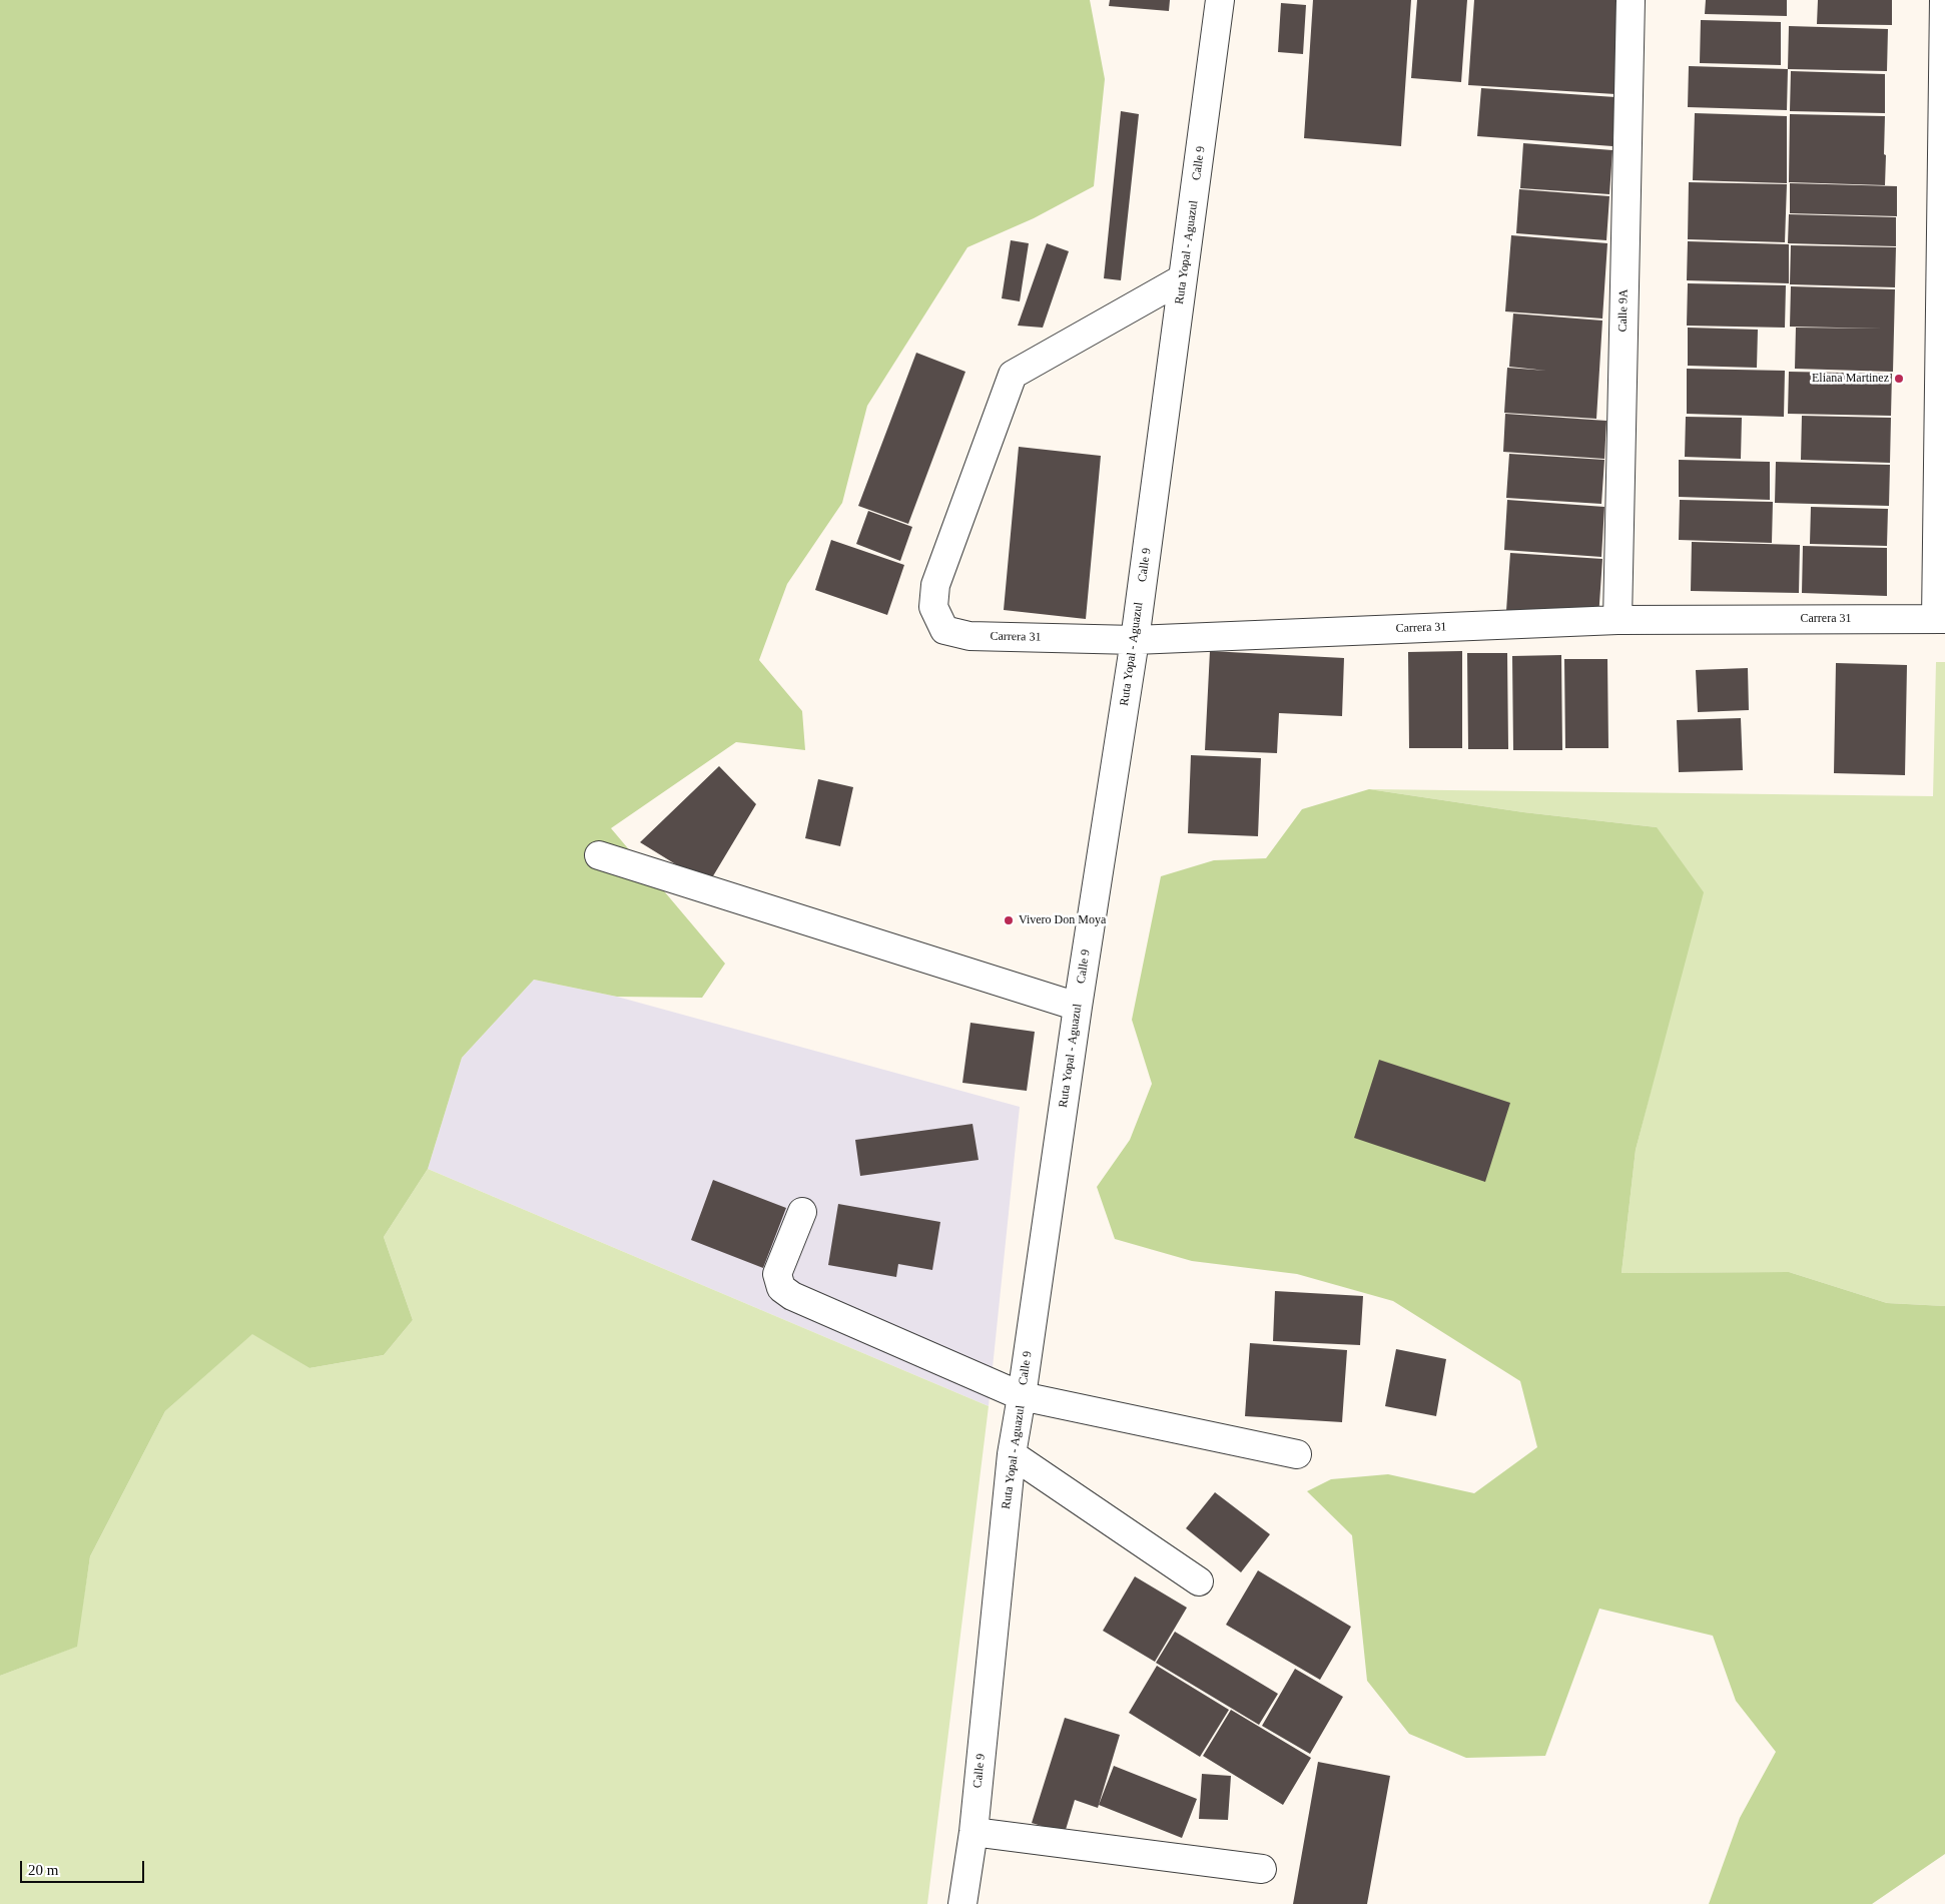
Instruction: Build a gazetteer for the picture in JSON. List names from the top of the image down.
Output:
{
  "streets": {
    "street": ["Ruta Yopal - Aguazul", "Calle 9A", "Carrera 31"]
  },
  "crossings": [
    ["Ruta Yopal - Aguazul", "Carrera 31"],
    ["Calle 9A", "Carrera 31"]
  ],
  "places": ["Eliana Martinez", "Vivero Don Moya"],
  "scale_bar": "20 m"
}
